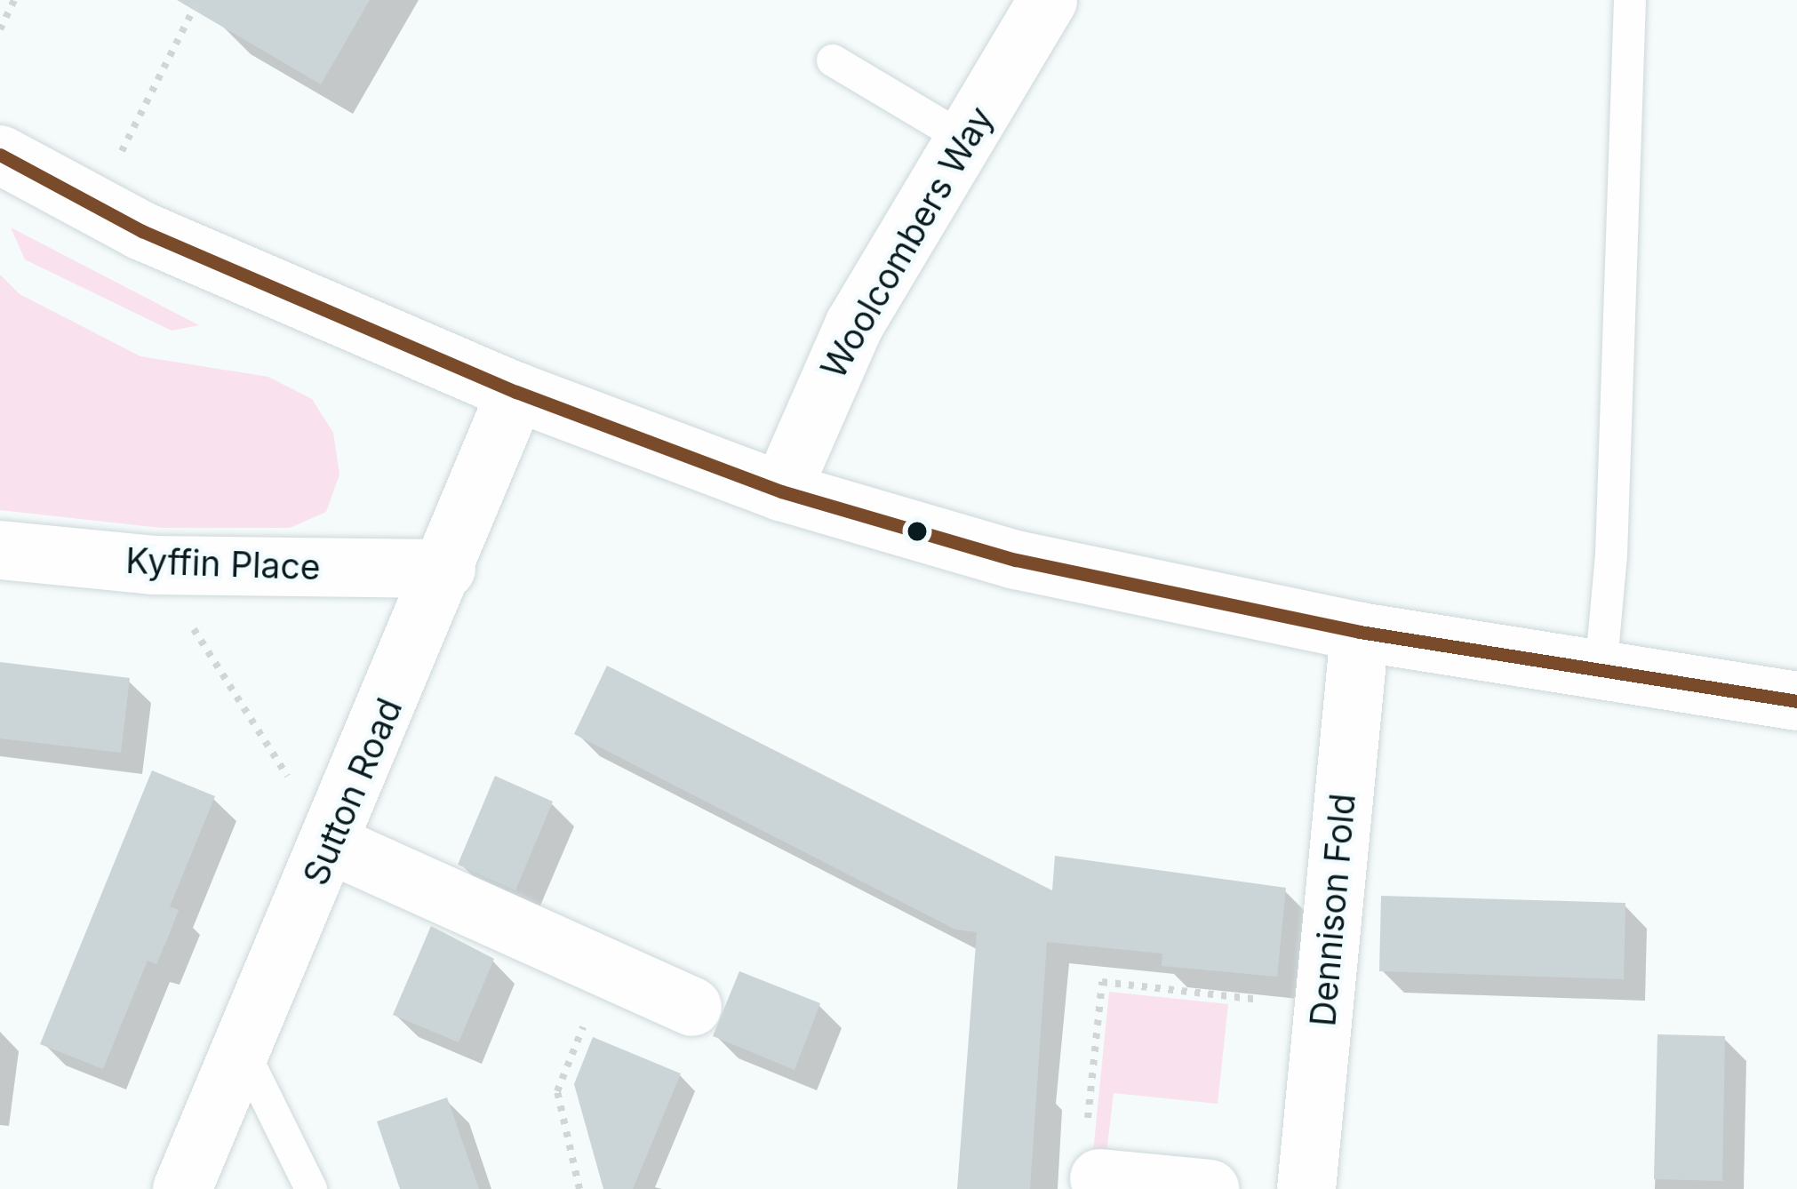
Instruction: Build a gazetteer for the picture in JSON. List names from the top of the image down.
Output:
{
  "streets": {
    "street": [
      "Woolcombers Way",
      "Kyffin Place",
      "Sutton Road",
      "Dennison Fold"
    ]
  },
  "crossings": [
    ["Kyffin Place", "Sutton Road"]
  ]
}
